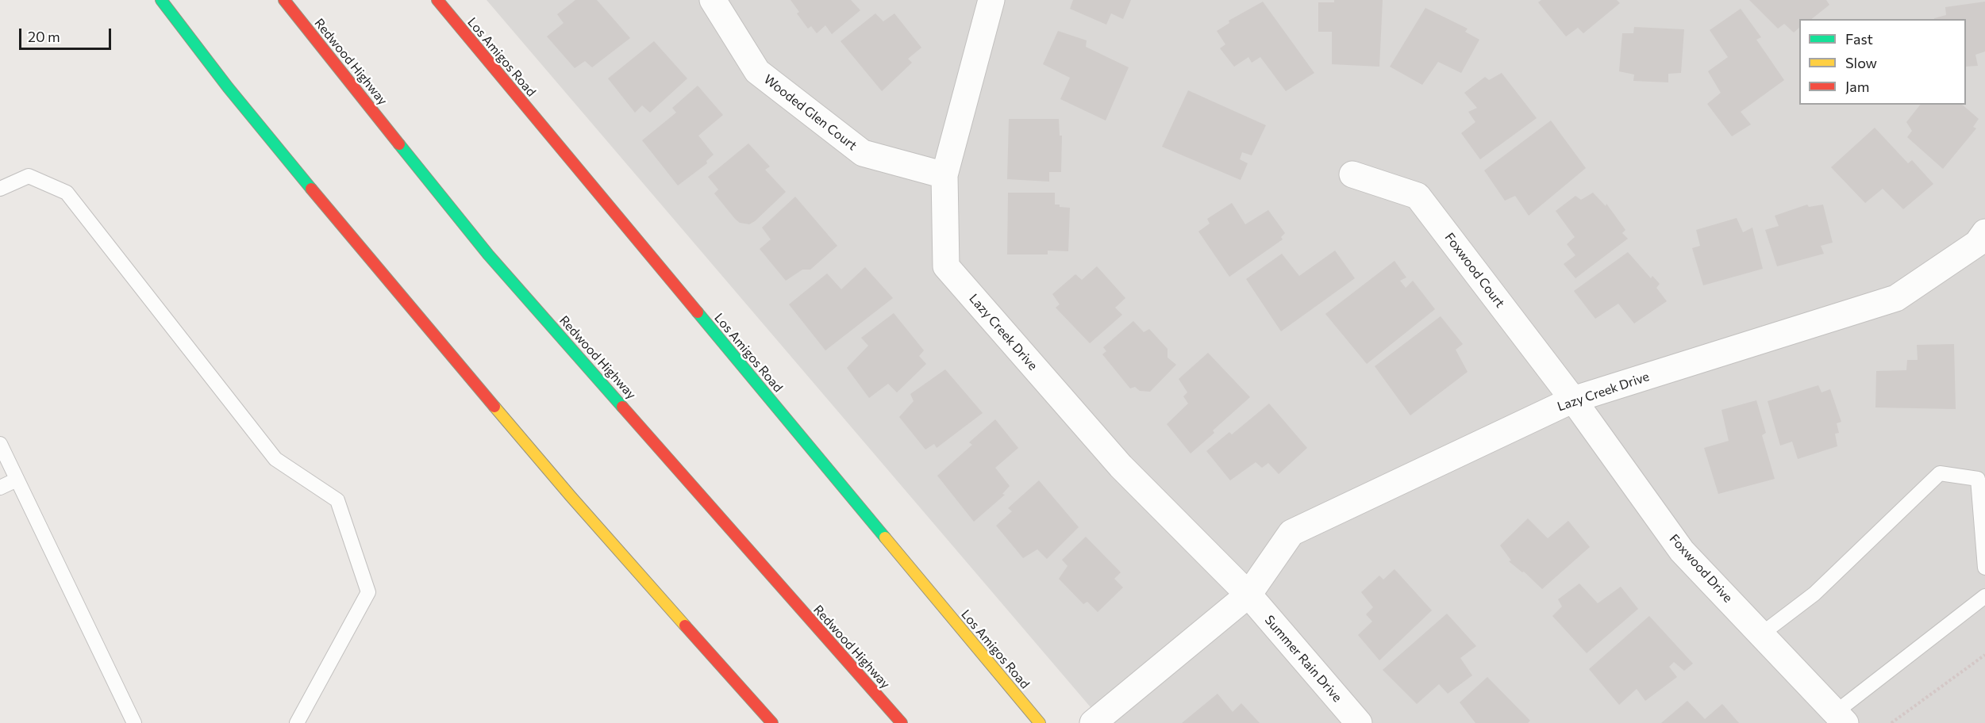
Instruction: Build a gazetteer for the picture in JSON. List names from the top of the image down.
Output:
{
  "streets": {
    "main road": ["Los Amigos Road", "Redwood Highway"],
    "street": [
      "Wooded Glen Court",
      "Foxwood Court",
      "Lazy Creek Drive",
      "Foxwood Drive",
      "Summer Rain Drive"
    ]
  },
  "crossings": [
    ["Wooded Glen Court", "Lazy Creek Drive"],
    ["Foxwood Court", "Lazy Creek Drive"],
    ["Foxwood Court", "Foxwood Drive"],
    ["Lazy Creek Drive", "Foxwood Drive"],
    ["Lazy Creek Drive", "Summer Rain Drive"]
  ],
  "legend": ["Fast", "Slow", "Jam"],
  "scale_bar": "20 m"
}
